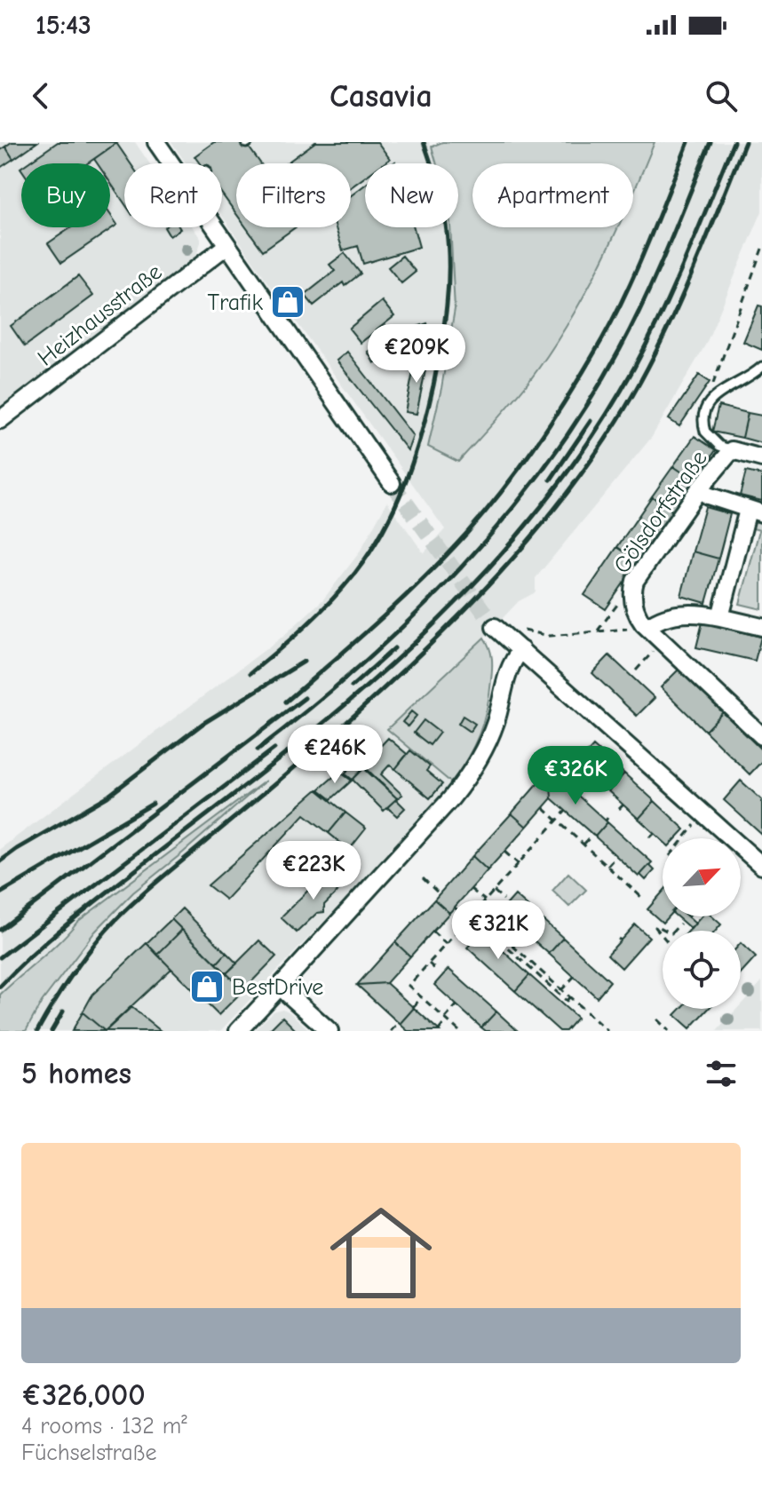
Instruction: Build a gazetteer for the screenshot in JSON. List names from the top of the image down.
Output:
{
  "streets": {
    "street": ["Heizhausstraße", "Gölsdorfstraße"]
  },
  "places": {
    "shop": ["Trafik", "BestDrive"]
  },
  "north": "top right",
  "page": {
    "status": "15:43",
    "header": "Casavia",
    "chip": [
      "Buy",
      "Rent",
      "Filters",
      "New",
      "Apartment"
    ],
    "price": [
      "€209K",
      "€246K",
      "€326K",
      "€223K",
      "€321K"
    ],
    "heading": "5 homes",
    "list": [
      {
        "name": "€326,000",
        "note": "4 rooms · 132 m² · Füchselstraße"
      }
    ]
  }
}
